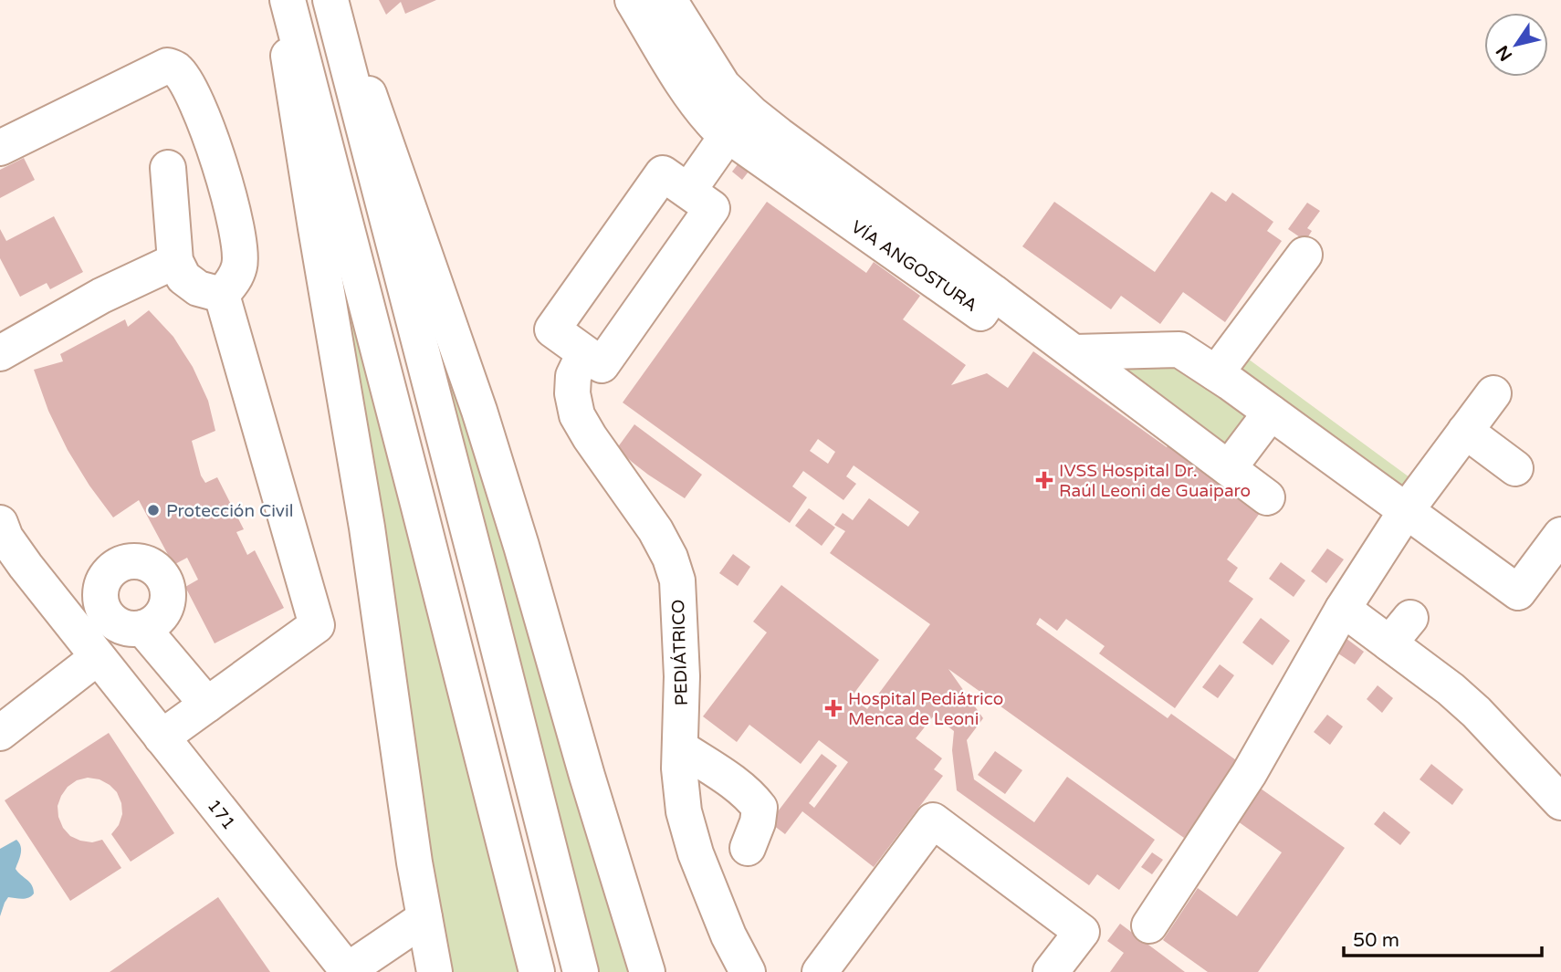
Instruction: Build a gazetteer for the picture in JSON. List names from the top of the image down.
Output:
{
  "streets": {
    "main road": ["VÍA ANGOSTURA", "PEDIÁTRICO", "171"]
  },
  "places": {
    "health": ["IVSS Hospital Dr. Raúl Leoni de Guaiparo", "Hospital Pediátrico Menca de Leoni"],
    "other": ["Protección Civil"]
  },
  "scale_bar": "50 m",
  "north": "bottom left"
}
